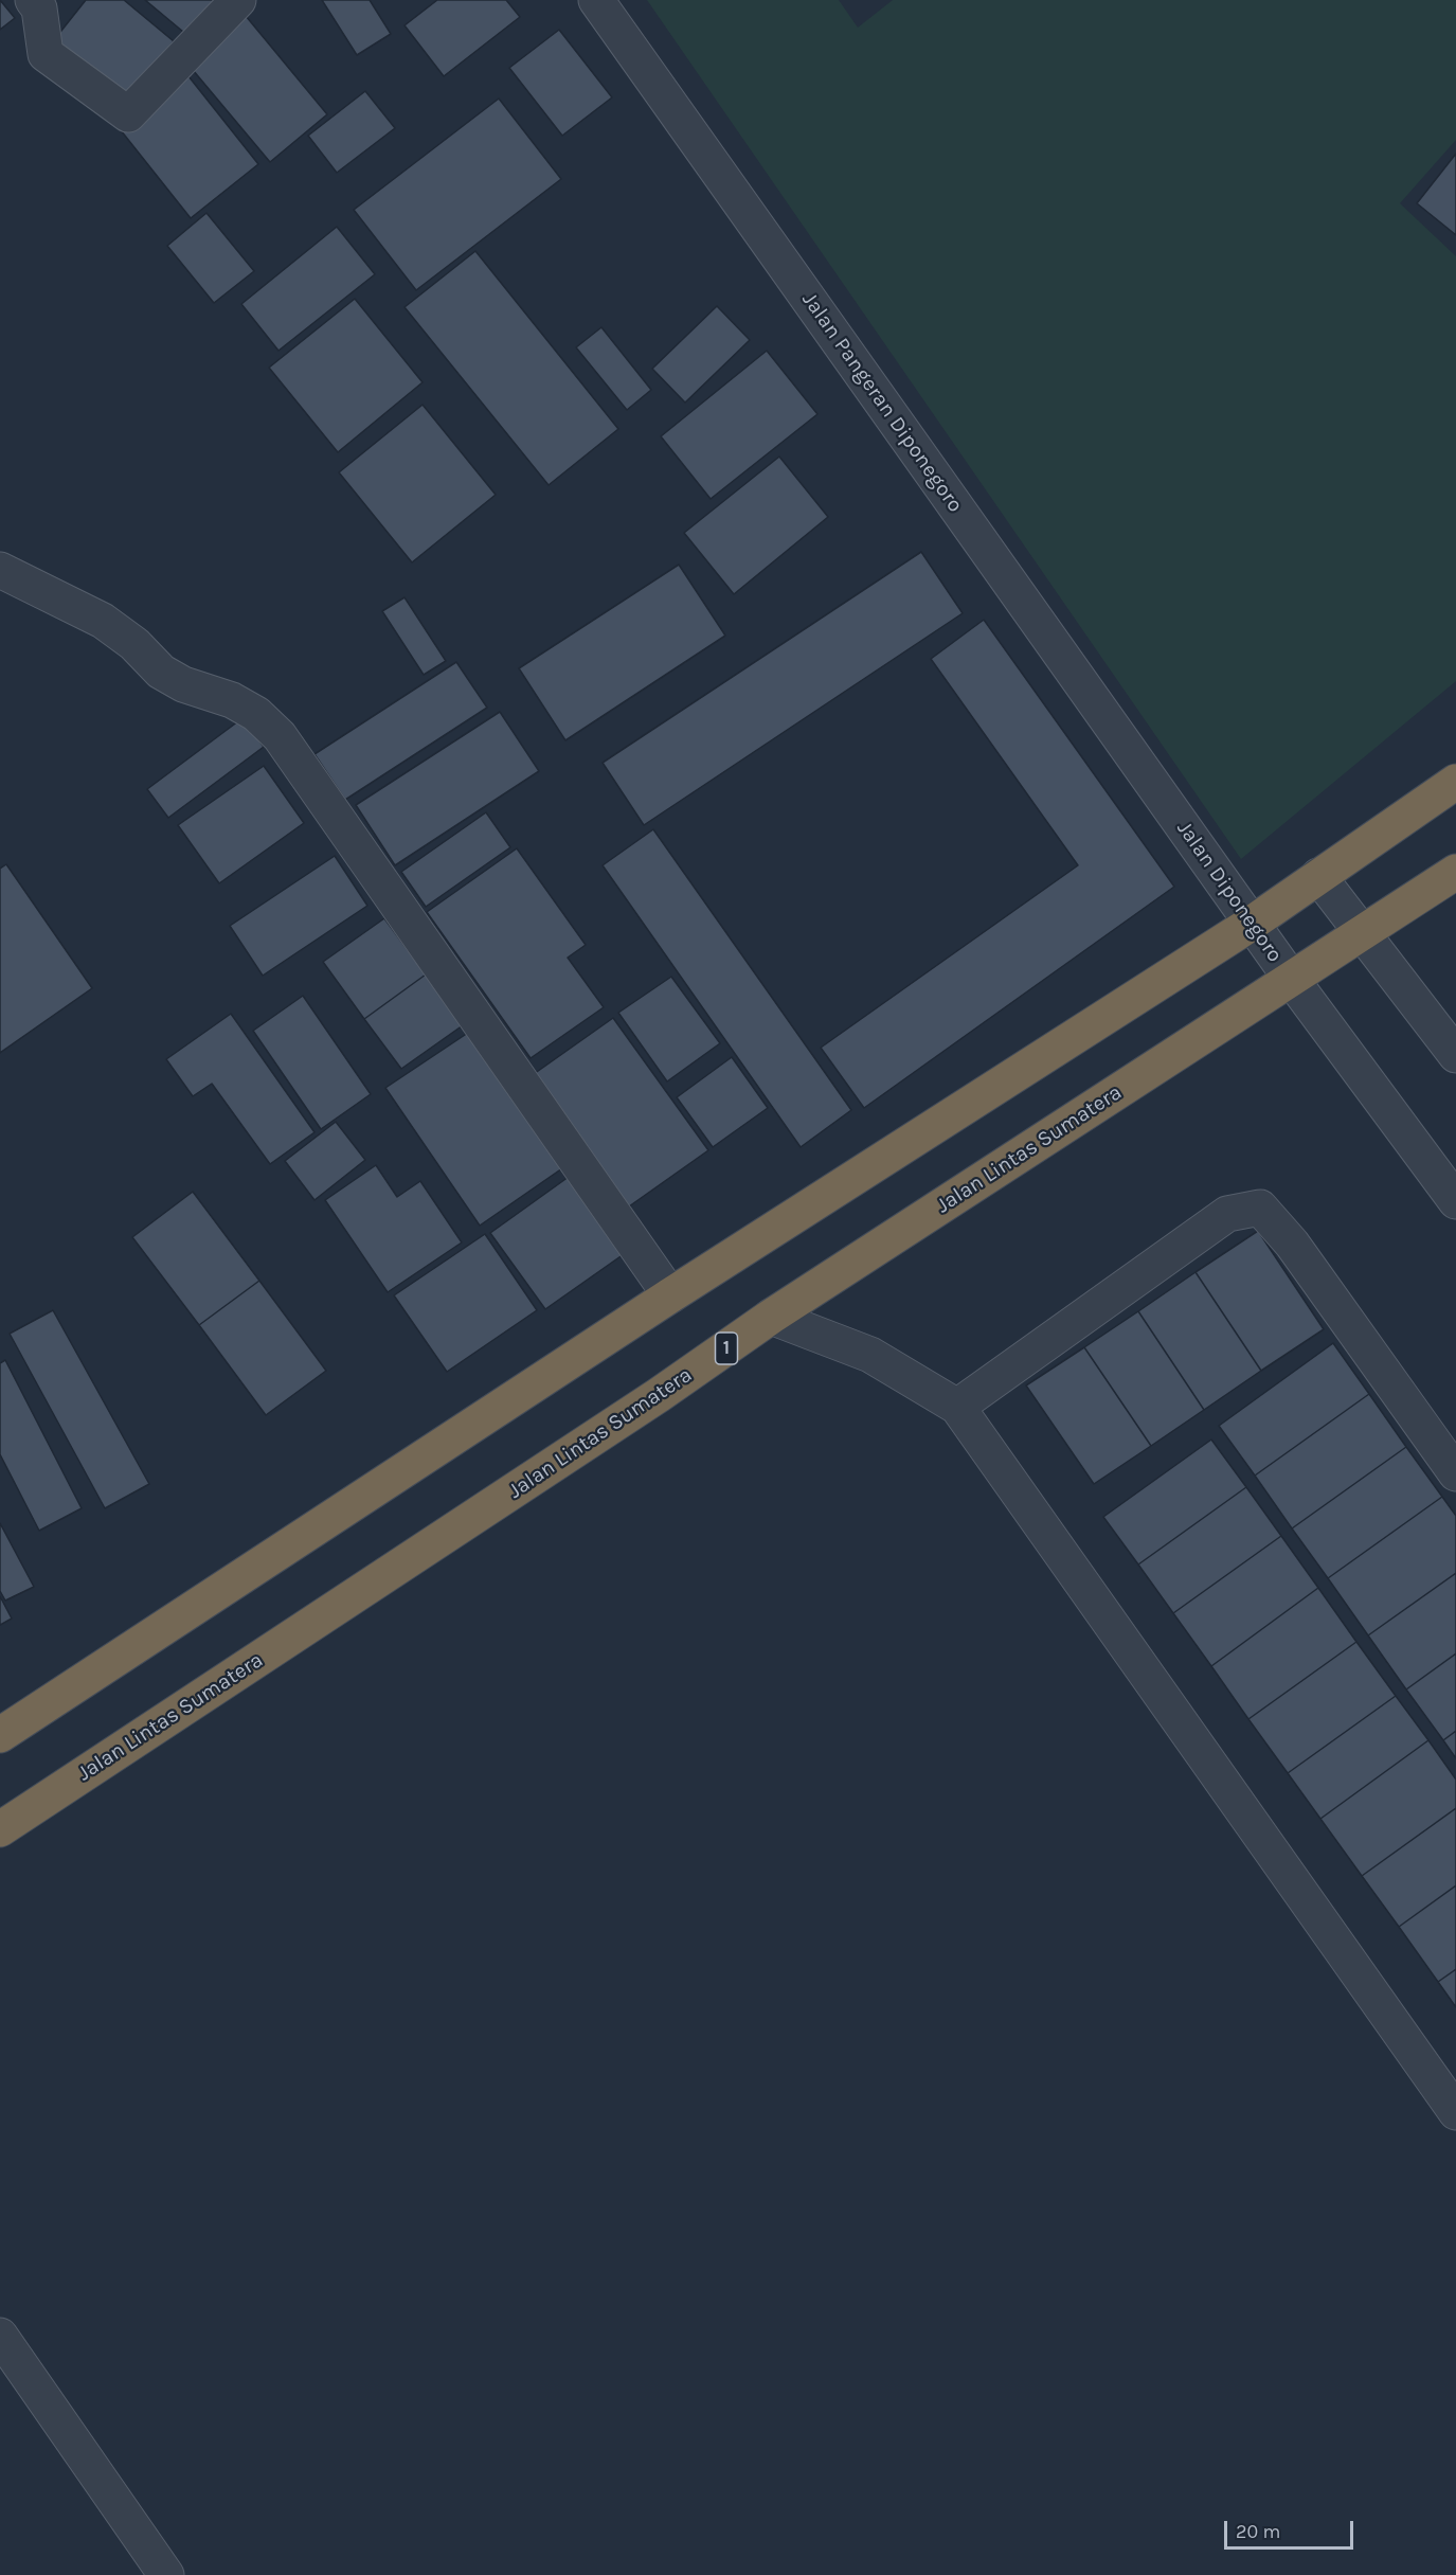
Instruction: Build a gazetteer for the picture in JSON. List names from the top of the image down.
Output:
{
  "streets": {
    "highway": ["Jalan Lintas Sumatera", "1"],
    "street": ["Jalan Pangeran Diponegoro", "Jalan Diponegoro"]
  },
  "crossings": [
    ["Jalan Pangeran Diponegoro", "Jalan Diponegoro"],
    ["Jalan Diponegoro", "Jalan Lintas Sumatera"]
  ],
  "scale_bar": "20 m"
}
